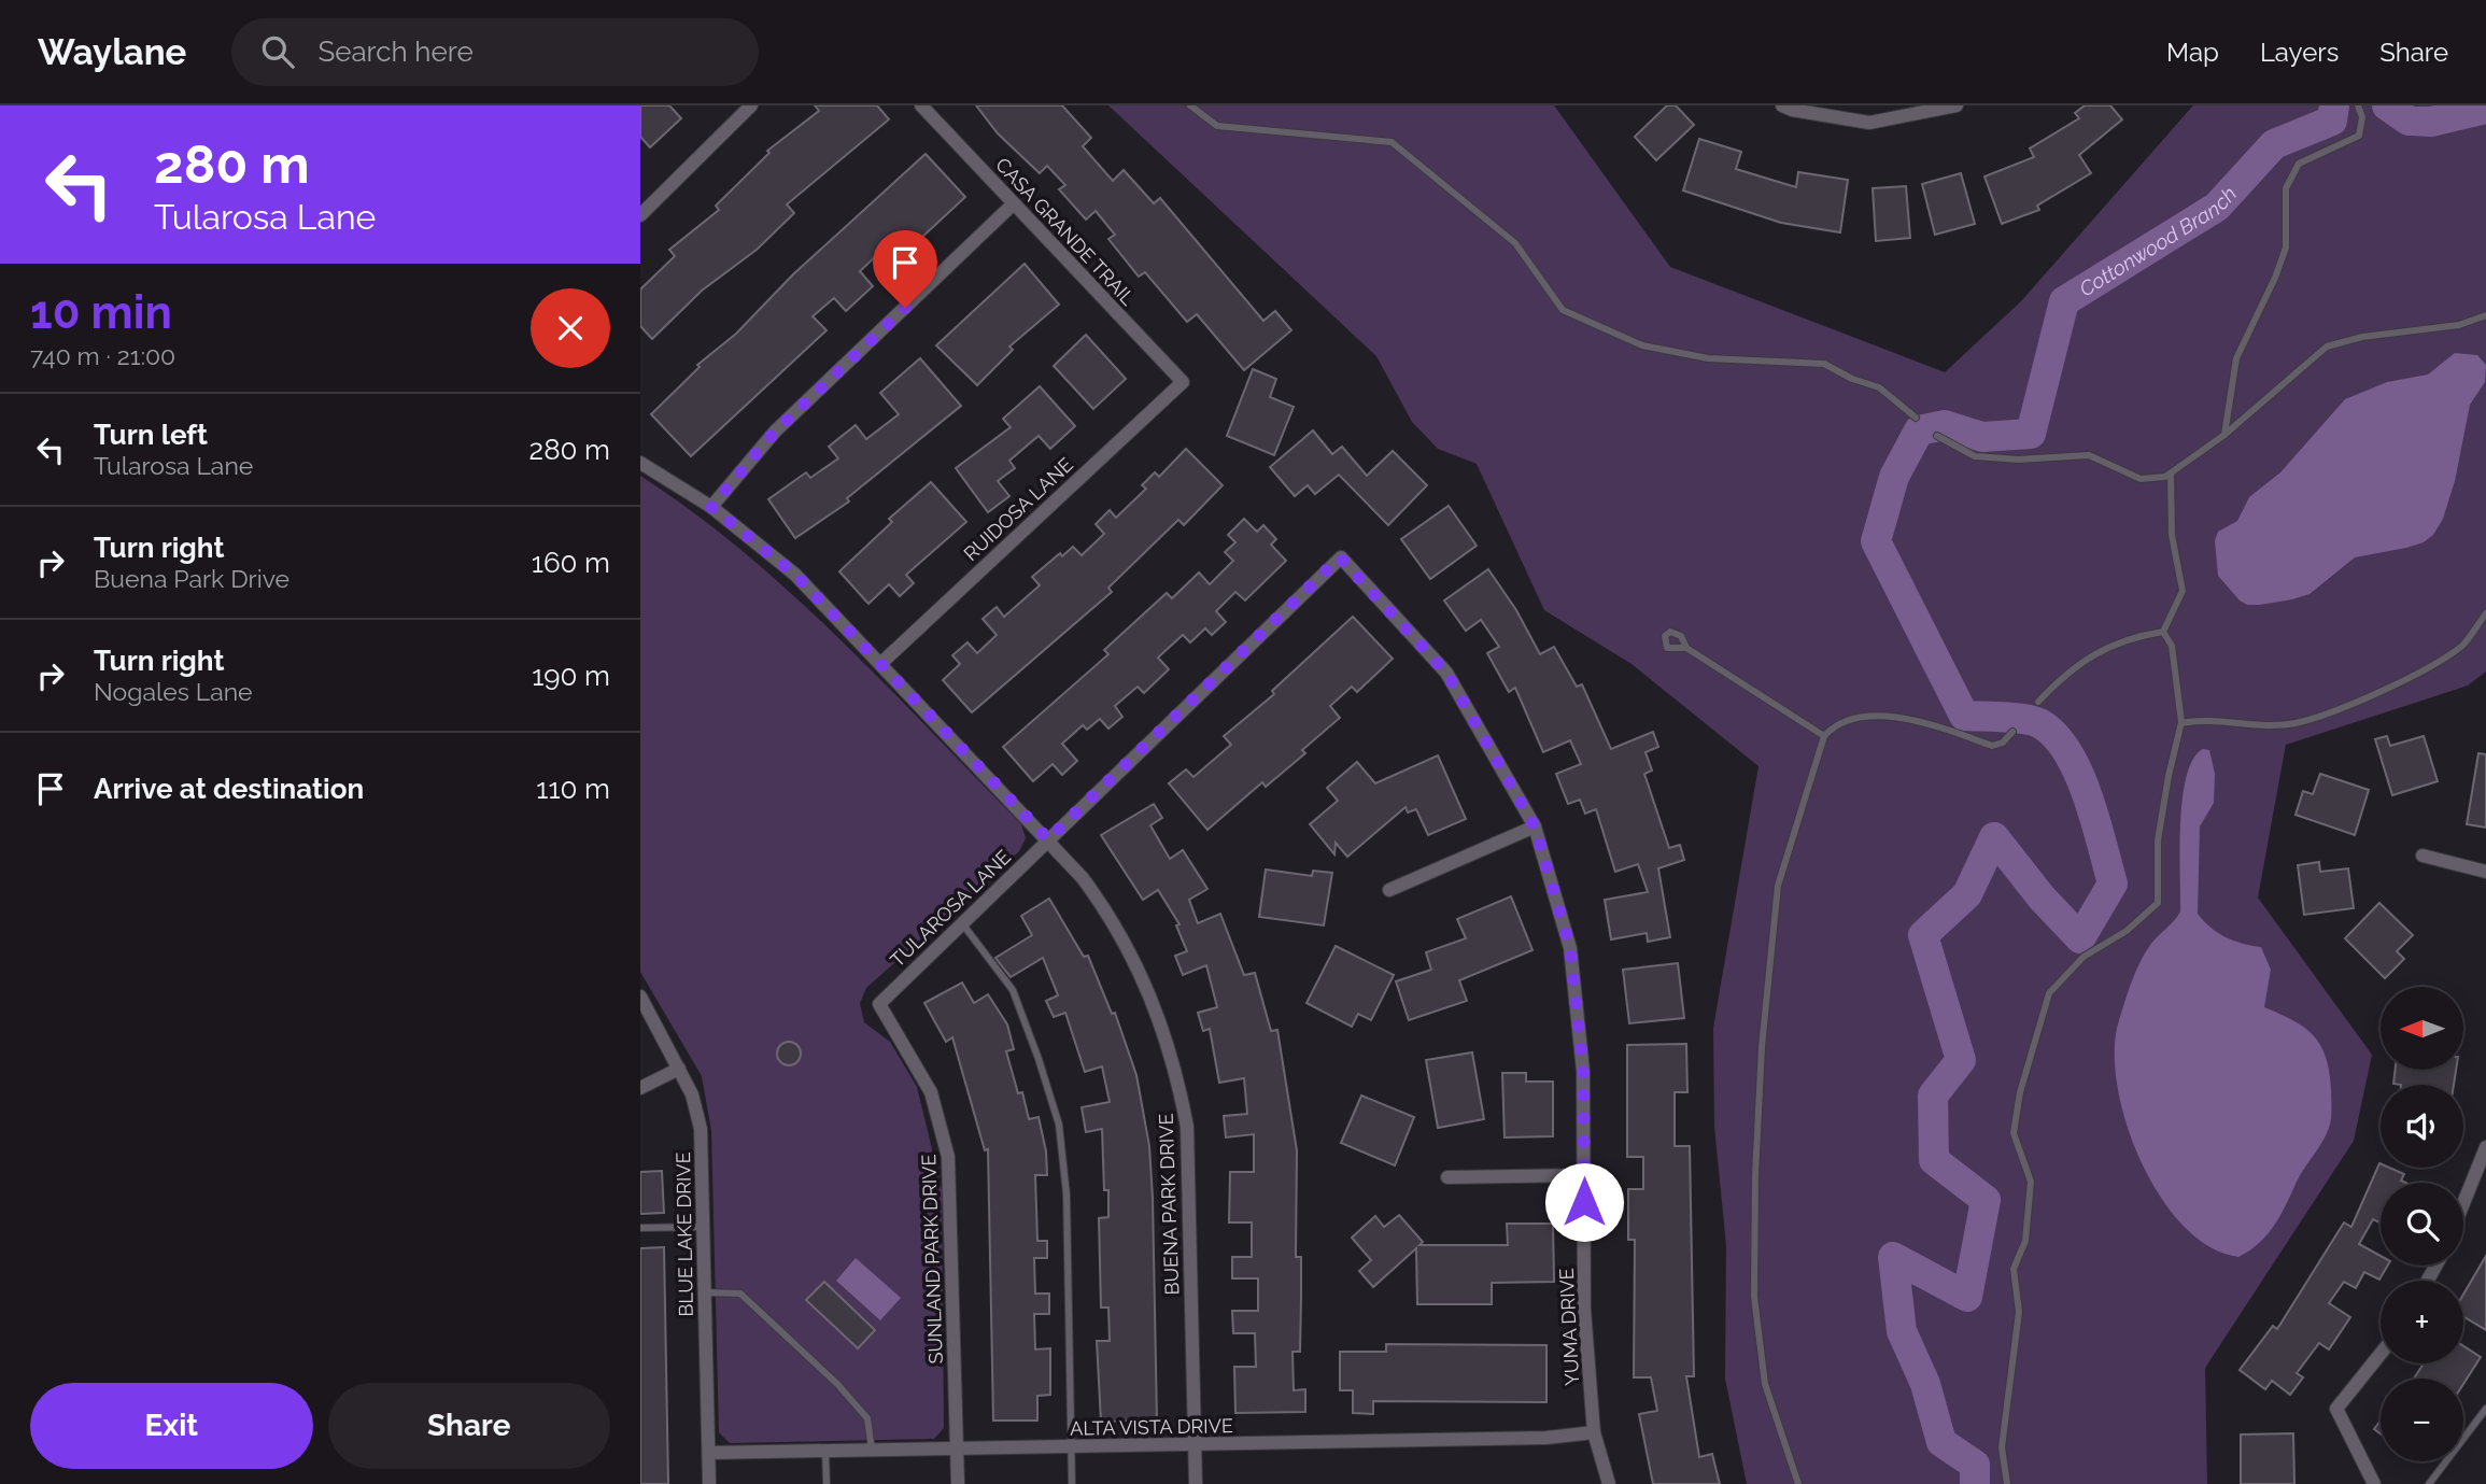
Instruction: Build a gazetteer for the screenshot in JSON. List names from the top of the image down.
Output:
{
  "streets": {
    "street": [
      "CASA GRANDE TRAIL",
      "RUIDOSA LANE",
      "TULAROSA LANE",
      "BUENA PARK DRIVE",
      "BLUE LAKE DRIVE",
      "SUNLAND PARK DRIVE",
      "YUMA DRIVE",
      "ALTA VISTA DRIVE"
    ]
  },
  "crossings": [
    ["CASA GRANDE TRAIL", "RUIDOSA LANE"],
    ["RUIDOSA LANE", "BUENA PARK DRIVE"],
    ["TULAROSA LANE", "BUENA PARK DRIVE"],
    ["TULAROSA LANE", "SUNLAND PARK DRIVE"],
    ["TULAROSA LANE", "YUMA DRIVE"],
    ["BUENA PARK DRIVE", "ALTA VISTA DRIVE"],
    ["BLUE LAKE DRIVE", "ALTA VISTA DRIVE"],
    ["SUNLAND PARK DRIVE", "ALTA VISTA DRIVE"],
    ["YUMA DRIVE", "ALTA VISTA DRIVE"]
  ],
  "water": ["Cottonwood Branch"],
  "north": "left",
  "page": {
    "header": "Waylane",
    "search": "Search here",
    "nav": ["Map", "Layers", "Share"],
    "turn": ["280 m", "Tularosa Lane"],
    "heading": ["10 min", "740 m · 21:00"],
    "list": [
      {
        "name": "Turn left",
        "note": "Tularosa Lane",
        "value": "280 m"
      },
      {
        "name": "Turn right",
        "note": "Buena Park Drive",
        "value": "160 m"
      },
      {
        "name": "Turn right",
        "note": "Nogales Lane",
        "value": "190 m"
      },
      {
        "name": "Arrive at destination",
        "value": "110 m"
      }
    ],
    "map_buttons": ["+", "−"],
    "buttons": ["Exit", "Share"]
  }
}
